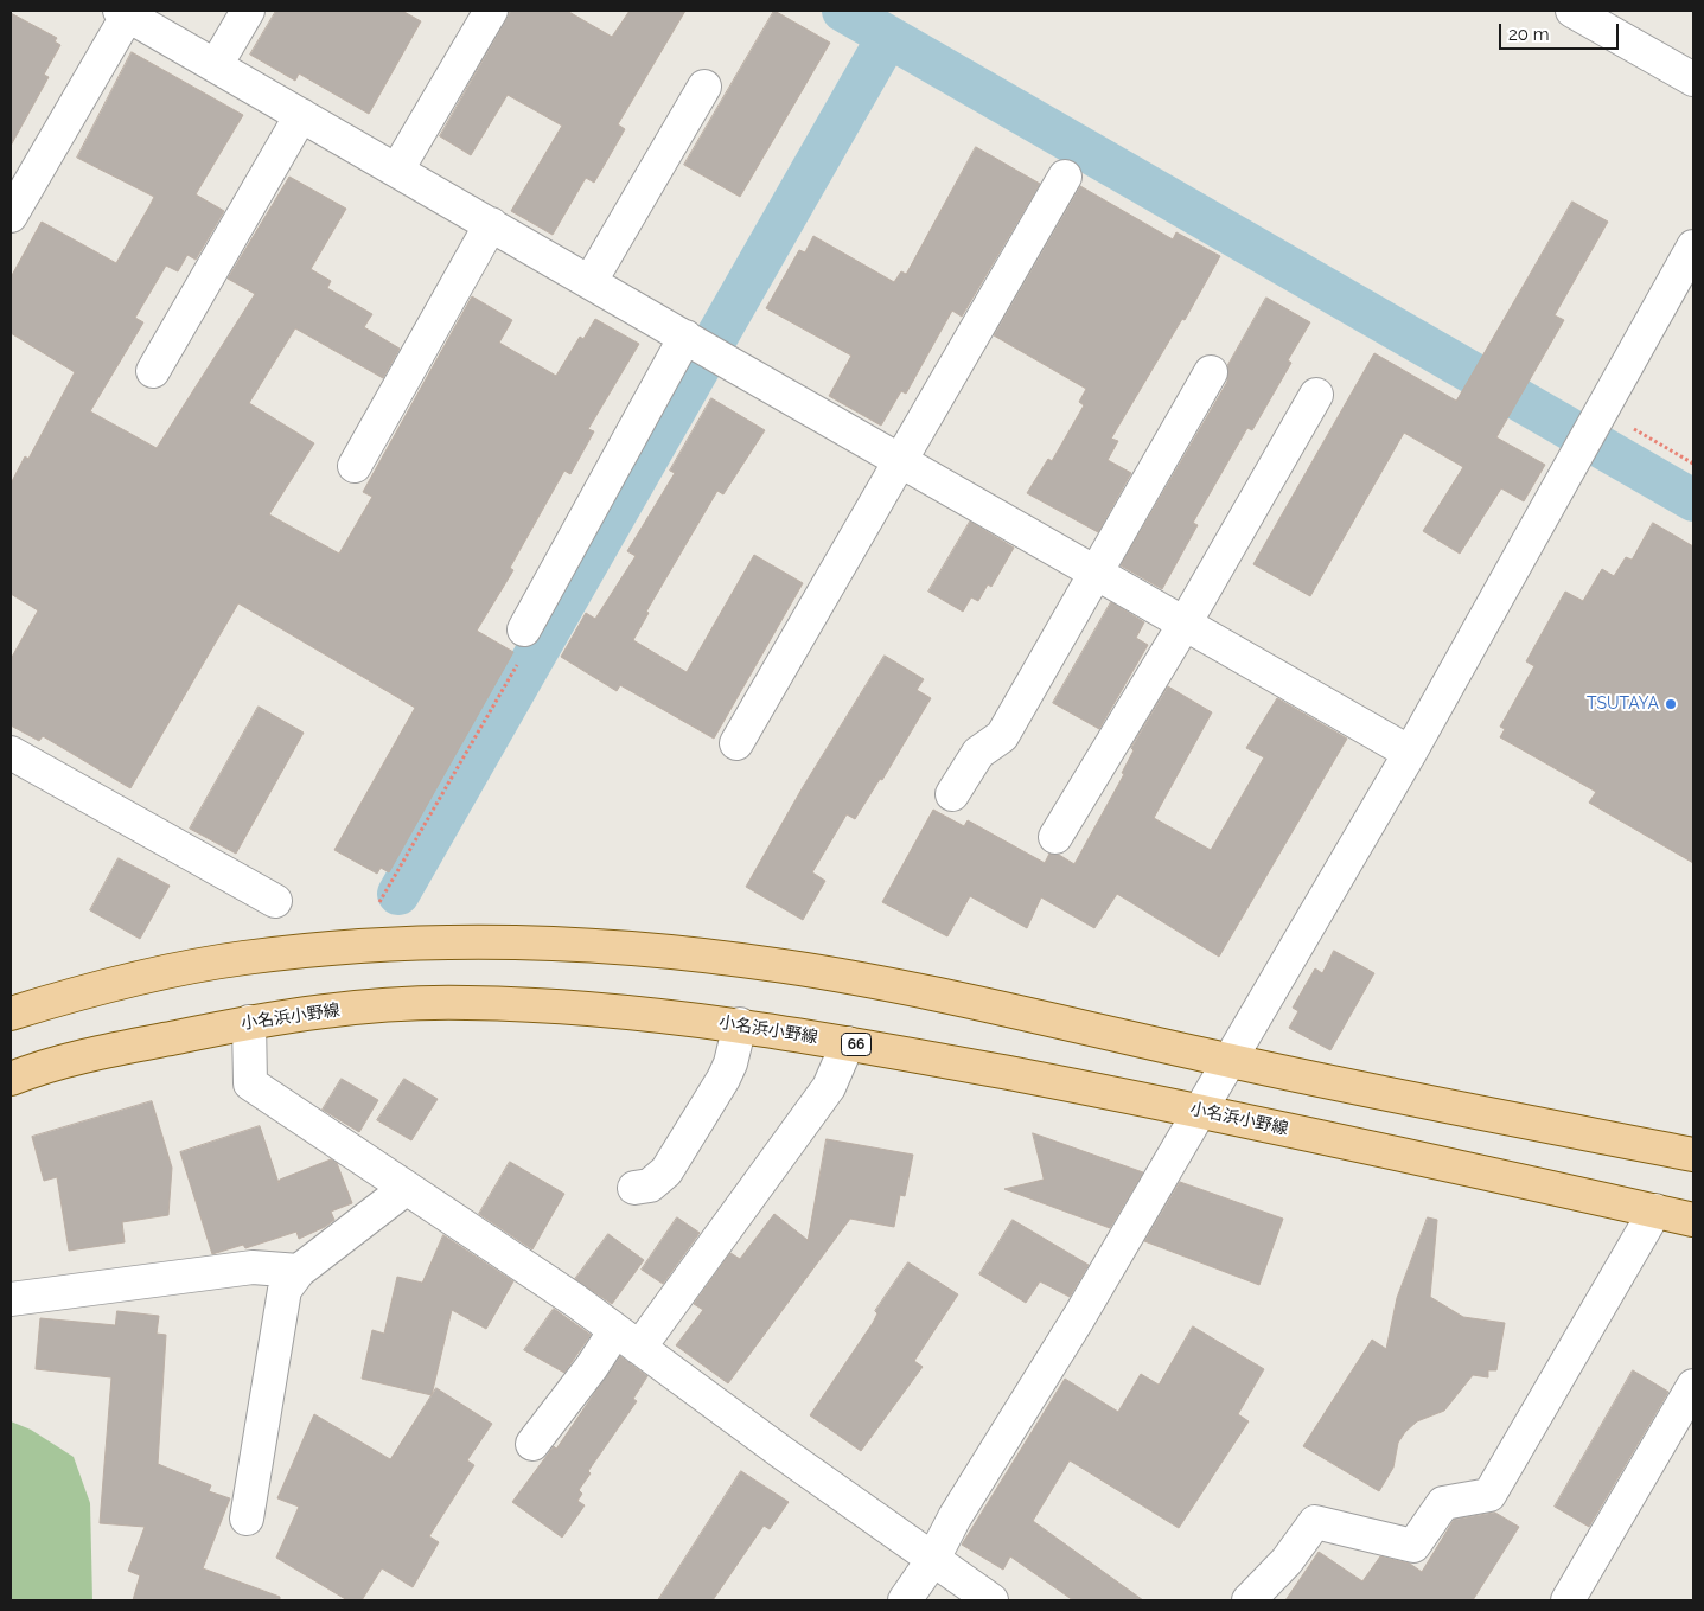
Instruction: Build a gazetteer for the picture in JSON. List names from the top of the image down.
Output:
{
  "streets": {
    "main road": ["小名浜小野線", "66"]
  },
  "places": ["TSUTAYA"],
  "scale_bar": "20 m"
}
